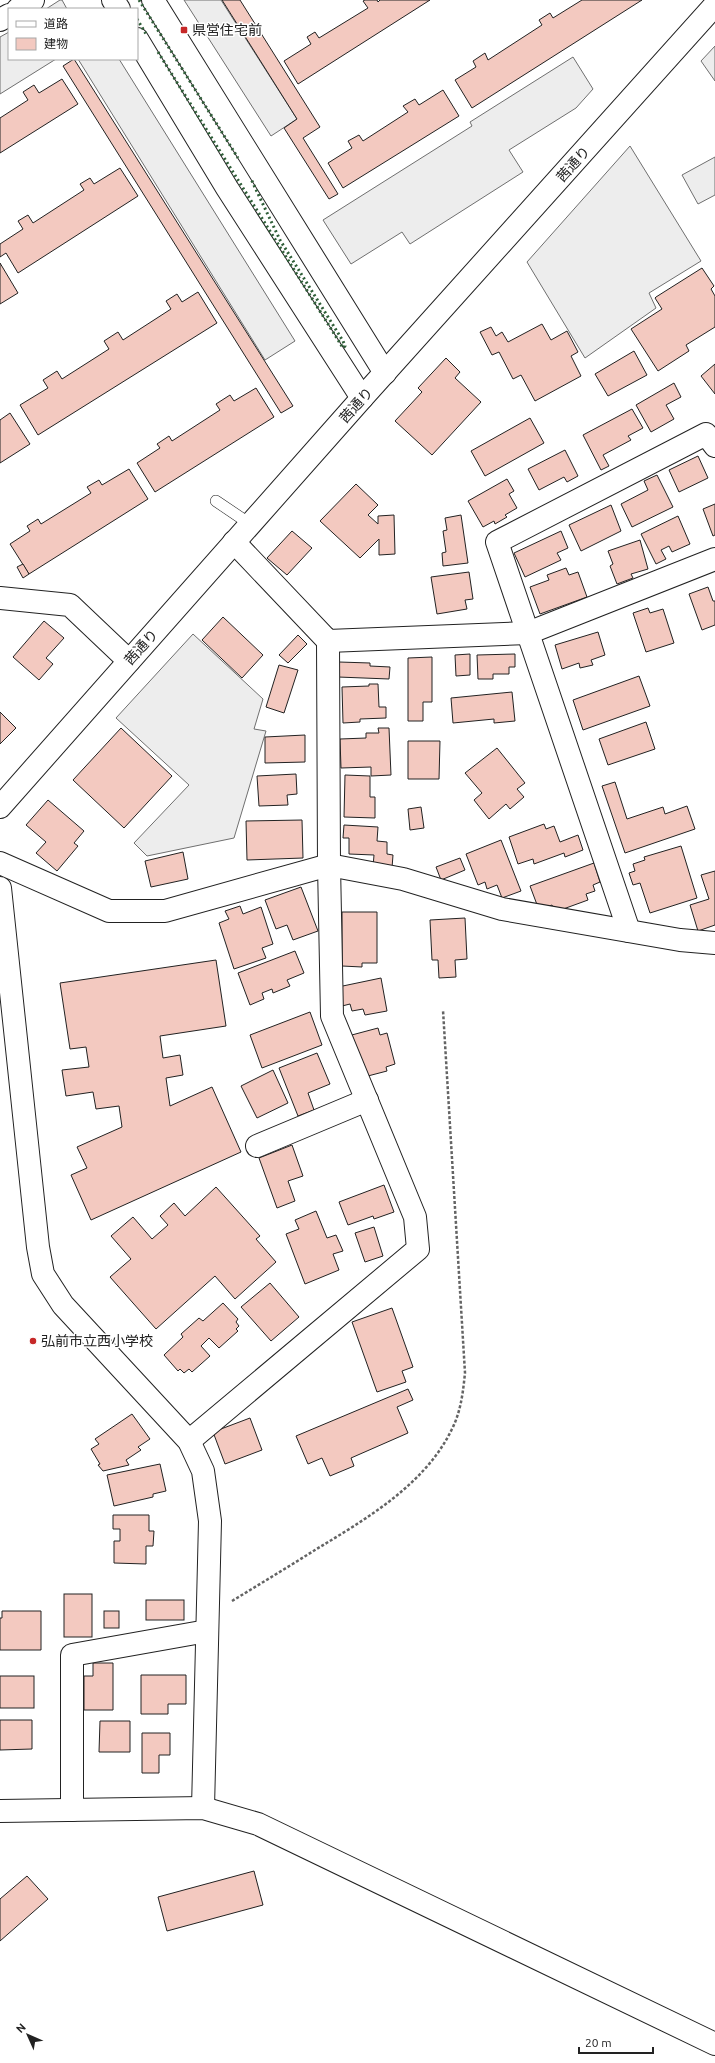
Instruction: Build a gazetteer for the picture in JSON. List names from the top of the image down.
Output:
{
  "streets": {
    "street": ["茜通り"]
  },
  "places": {
    "transit": ["県営住宅前"],
    "other": ["弘前市立西小学校"]
  },
  "legend": ["道路", "建物"],
  "scale_bar": "20 m",
  "north": "top left"
}
